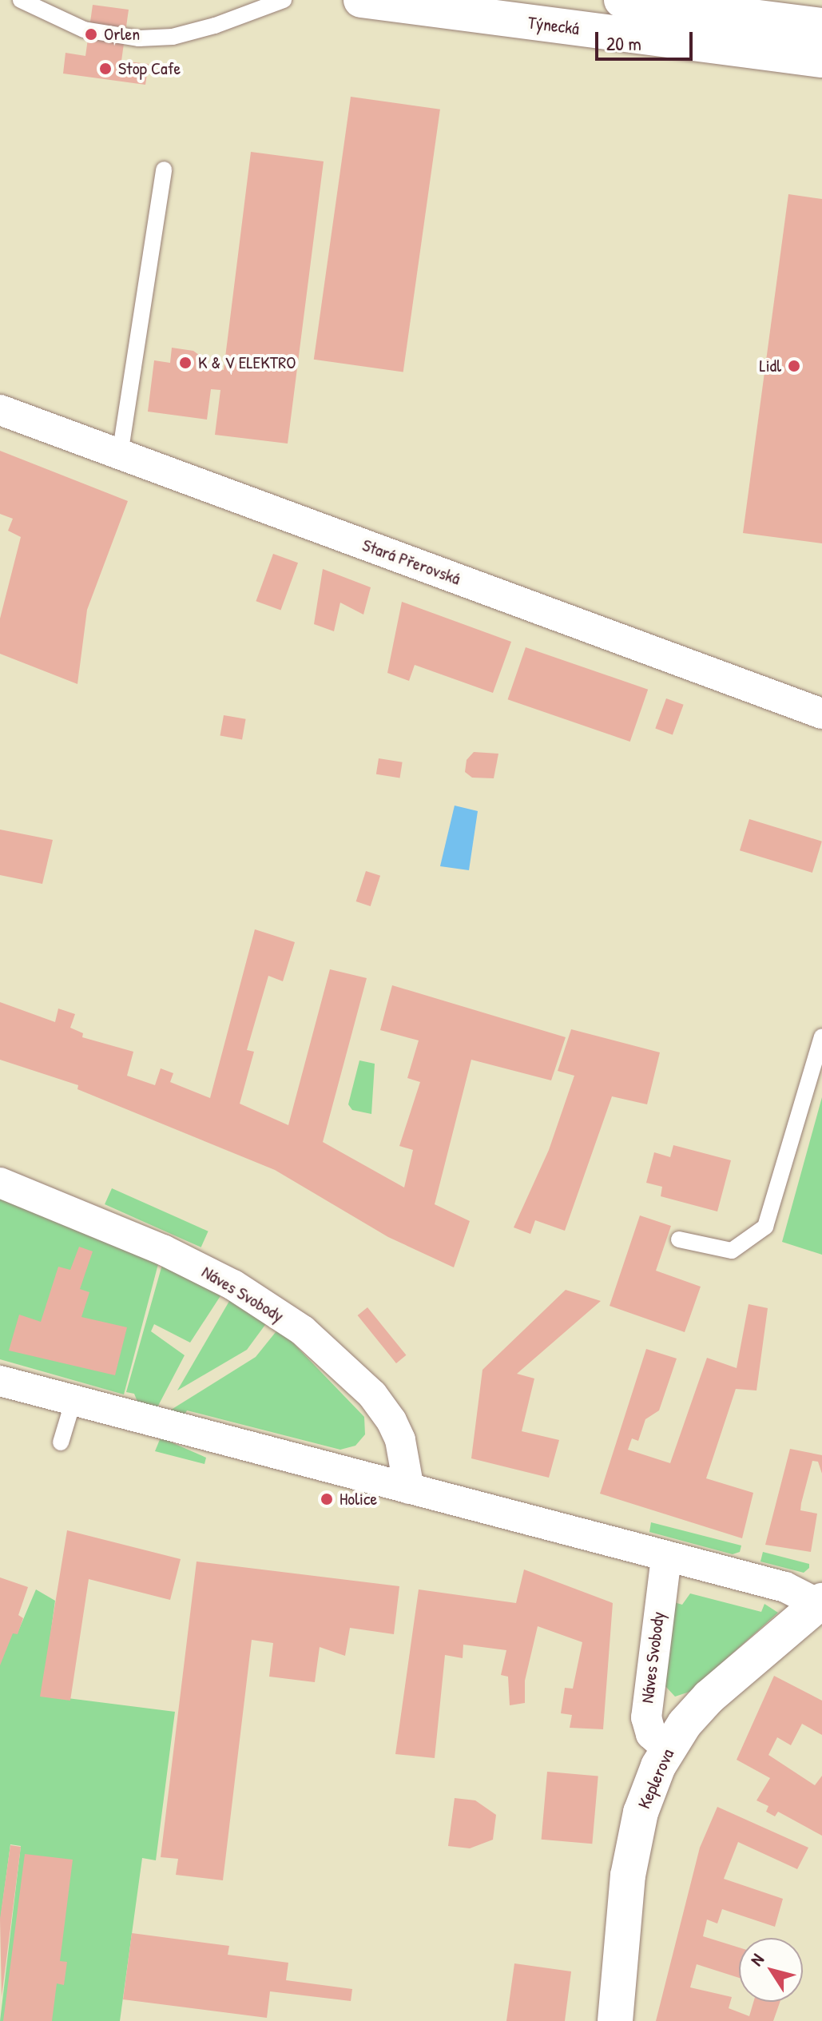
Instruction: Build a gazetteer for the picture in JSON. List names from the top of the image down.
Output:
{
  "streets": {
    "main road": ["Týnecká", "Keplerova"],
    "street": ["Stará Přerovská", "Náves Svobody"]
  },
  "crossings": [
    ["Náves Svobody", "Keplerova"]
  ],
  "places": [
    "Orlen",
    "Stop Cafe",
    "K & V ELEKTRO",
    "Lidl",
    "Holice"
  ],
  "scale_bar": "20 m",
  "north": "top left"
}
